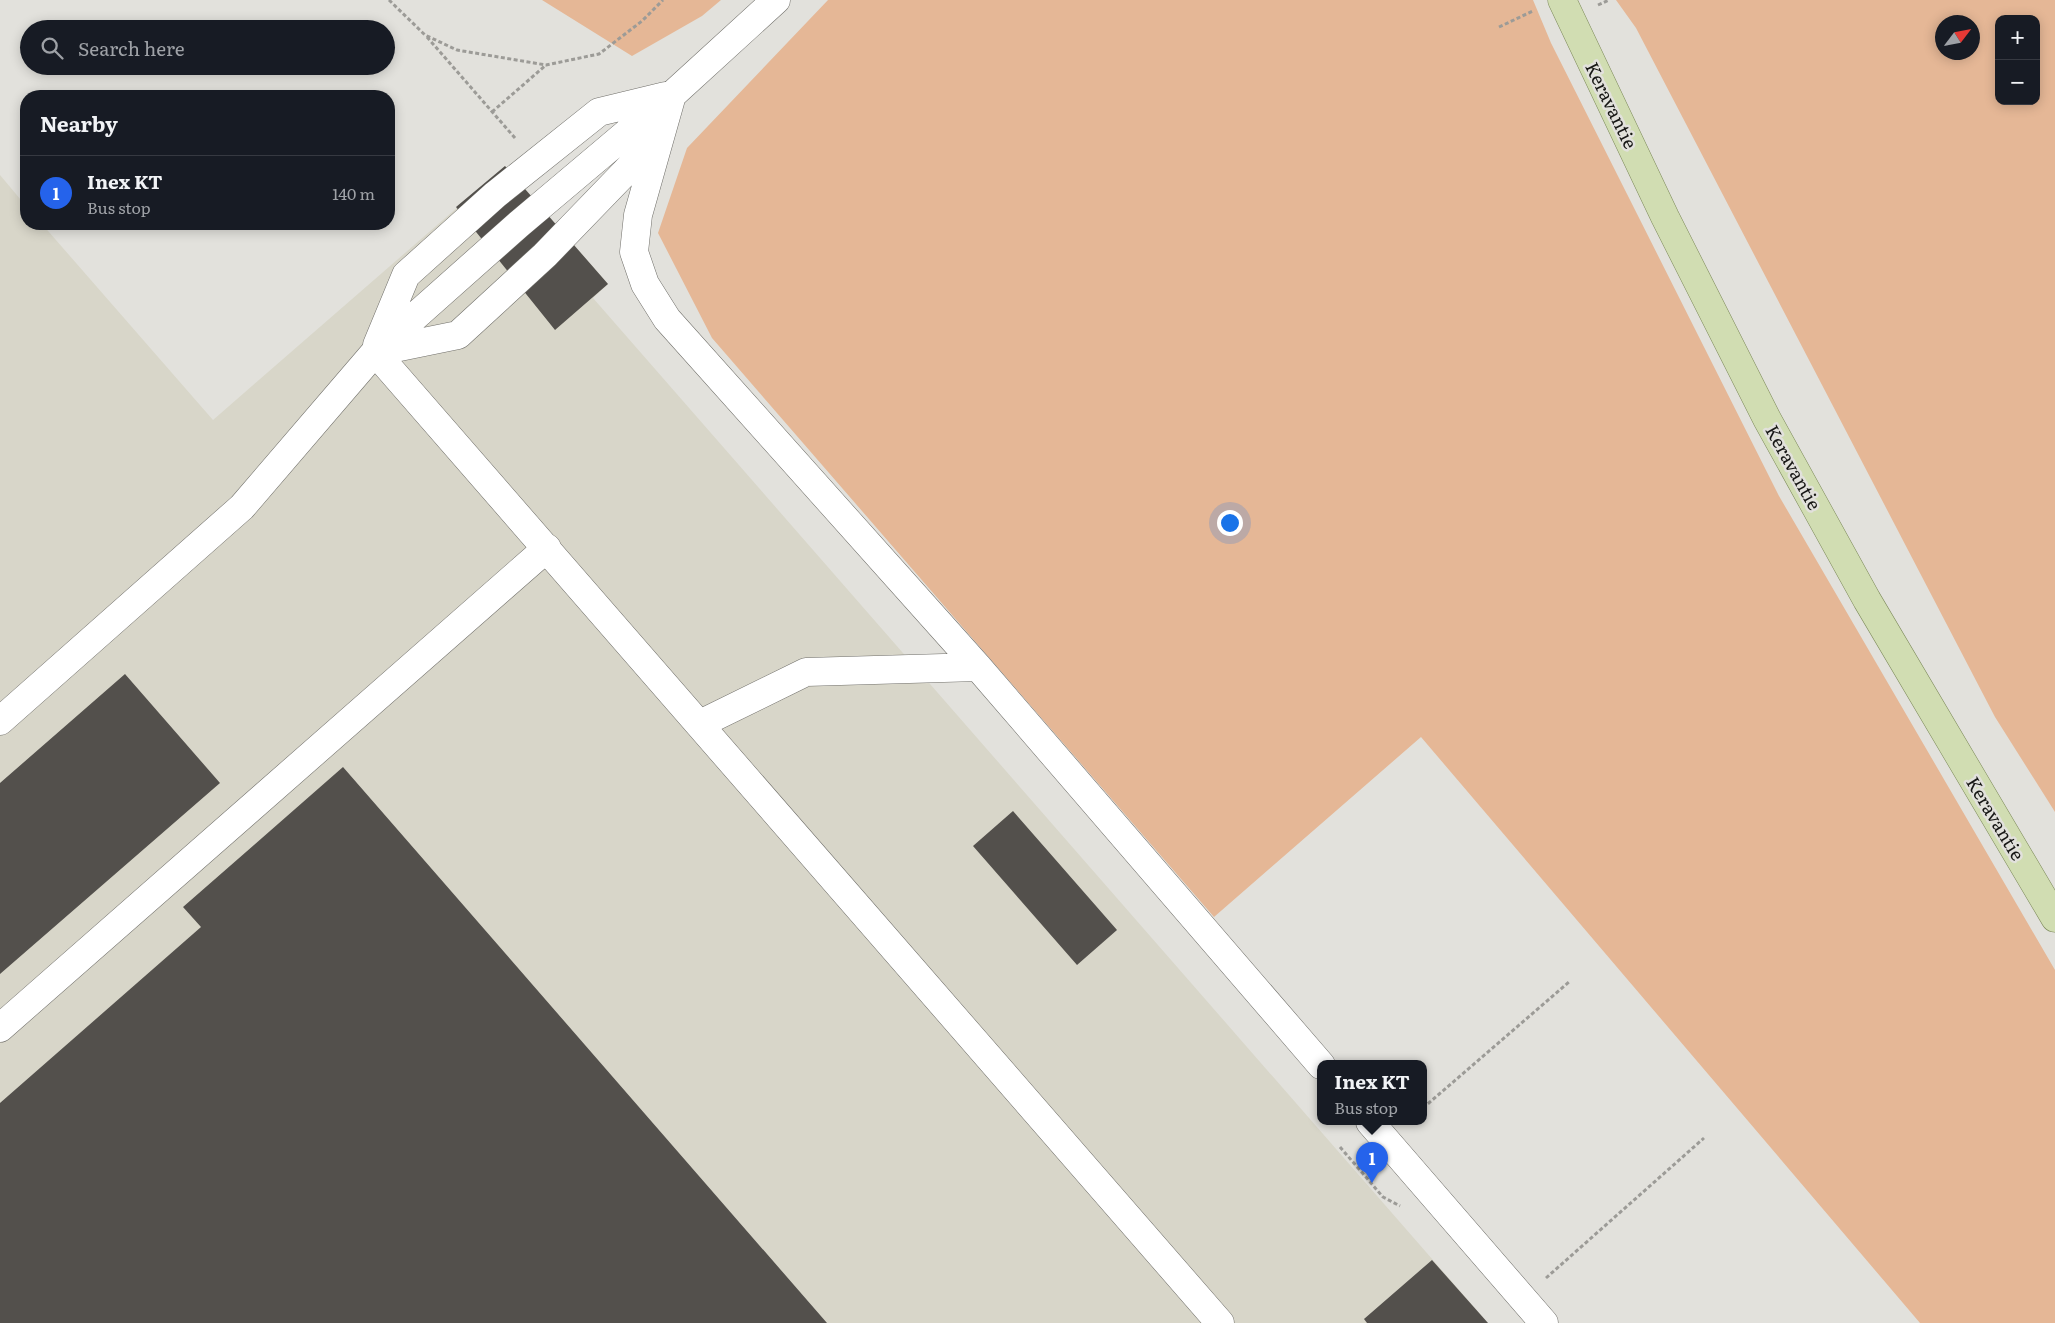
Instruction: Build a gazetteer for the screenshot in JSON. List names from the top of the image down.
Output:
{
  "streets": {
    "main road": ["Keravantie"]
  },
  "north": "top right",
  "page": {
    "map_buttons": ["+", "−"],
    "search": "Search here",
    "heading": "Nearby",
    "list": [
      {
        "mark": "1",
        "name": "Inex KT",
        "note": "Bus stop",
        "value": "140 m"
      }
    ],
    "popup": ["Inex KT", "Bus stop"],
    "pins": "1"
  }
}
